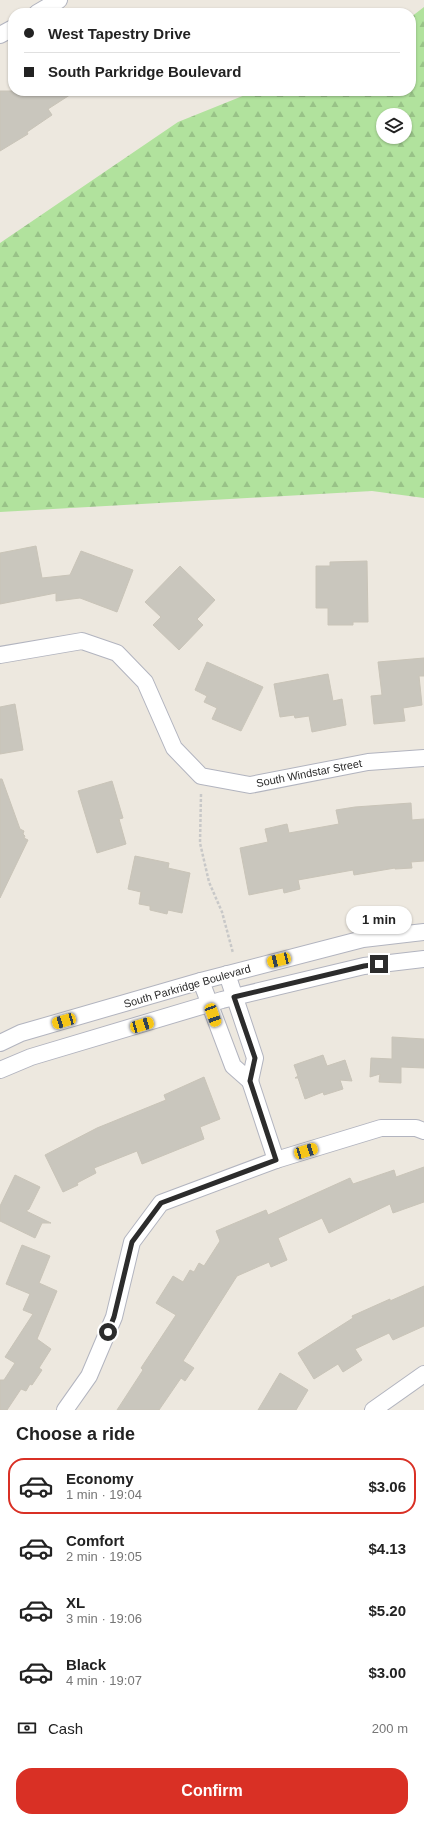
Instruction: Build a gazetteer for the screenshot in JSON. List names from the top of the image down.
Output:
{
  "streets": {
    "street": ["South Windstar Street", "South Parkridge Boulevard"]
  },
  "page": {
    "banner": ["West Tapestry Drive", "South Parkridge Boulevard"],
    "bubble": "1 min",
    "heading": "Choose a ride",
    "list": [
      {
        "name": "Economy",
        "note": "1 min · 19:04",
        "value": "$3.06"
      },
      {
        "name": "Comfort",
        "note": "2 min · 19:05",
        "value": "$4.13"
      },
      {
        "name": "XL",
        "note": "3 min · 19:06",
        "value": "$5.20"
      },
      {
        "name": "Black",
        "note": "4 min · 19:07",
        "value": "$3.00"
      }
    ],
    "pay": ["Cash", "200 m"],
    "buttons": "Confirm"
  }
}
